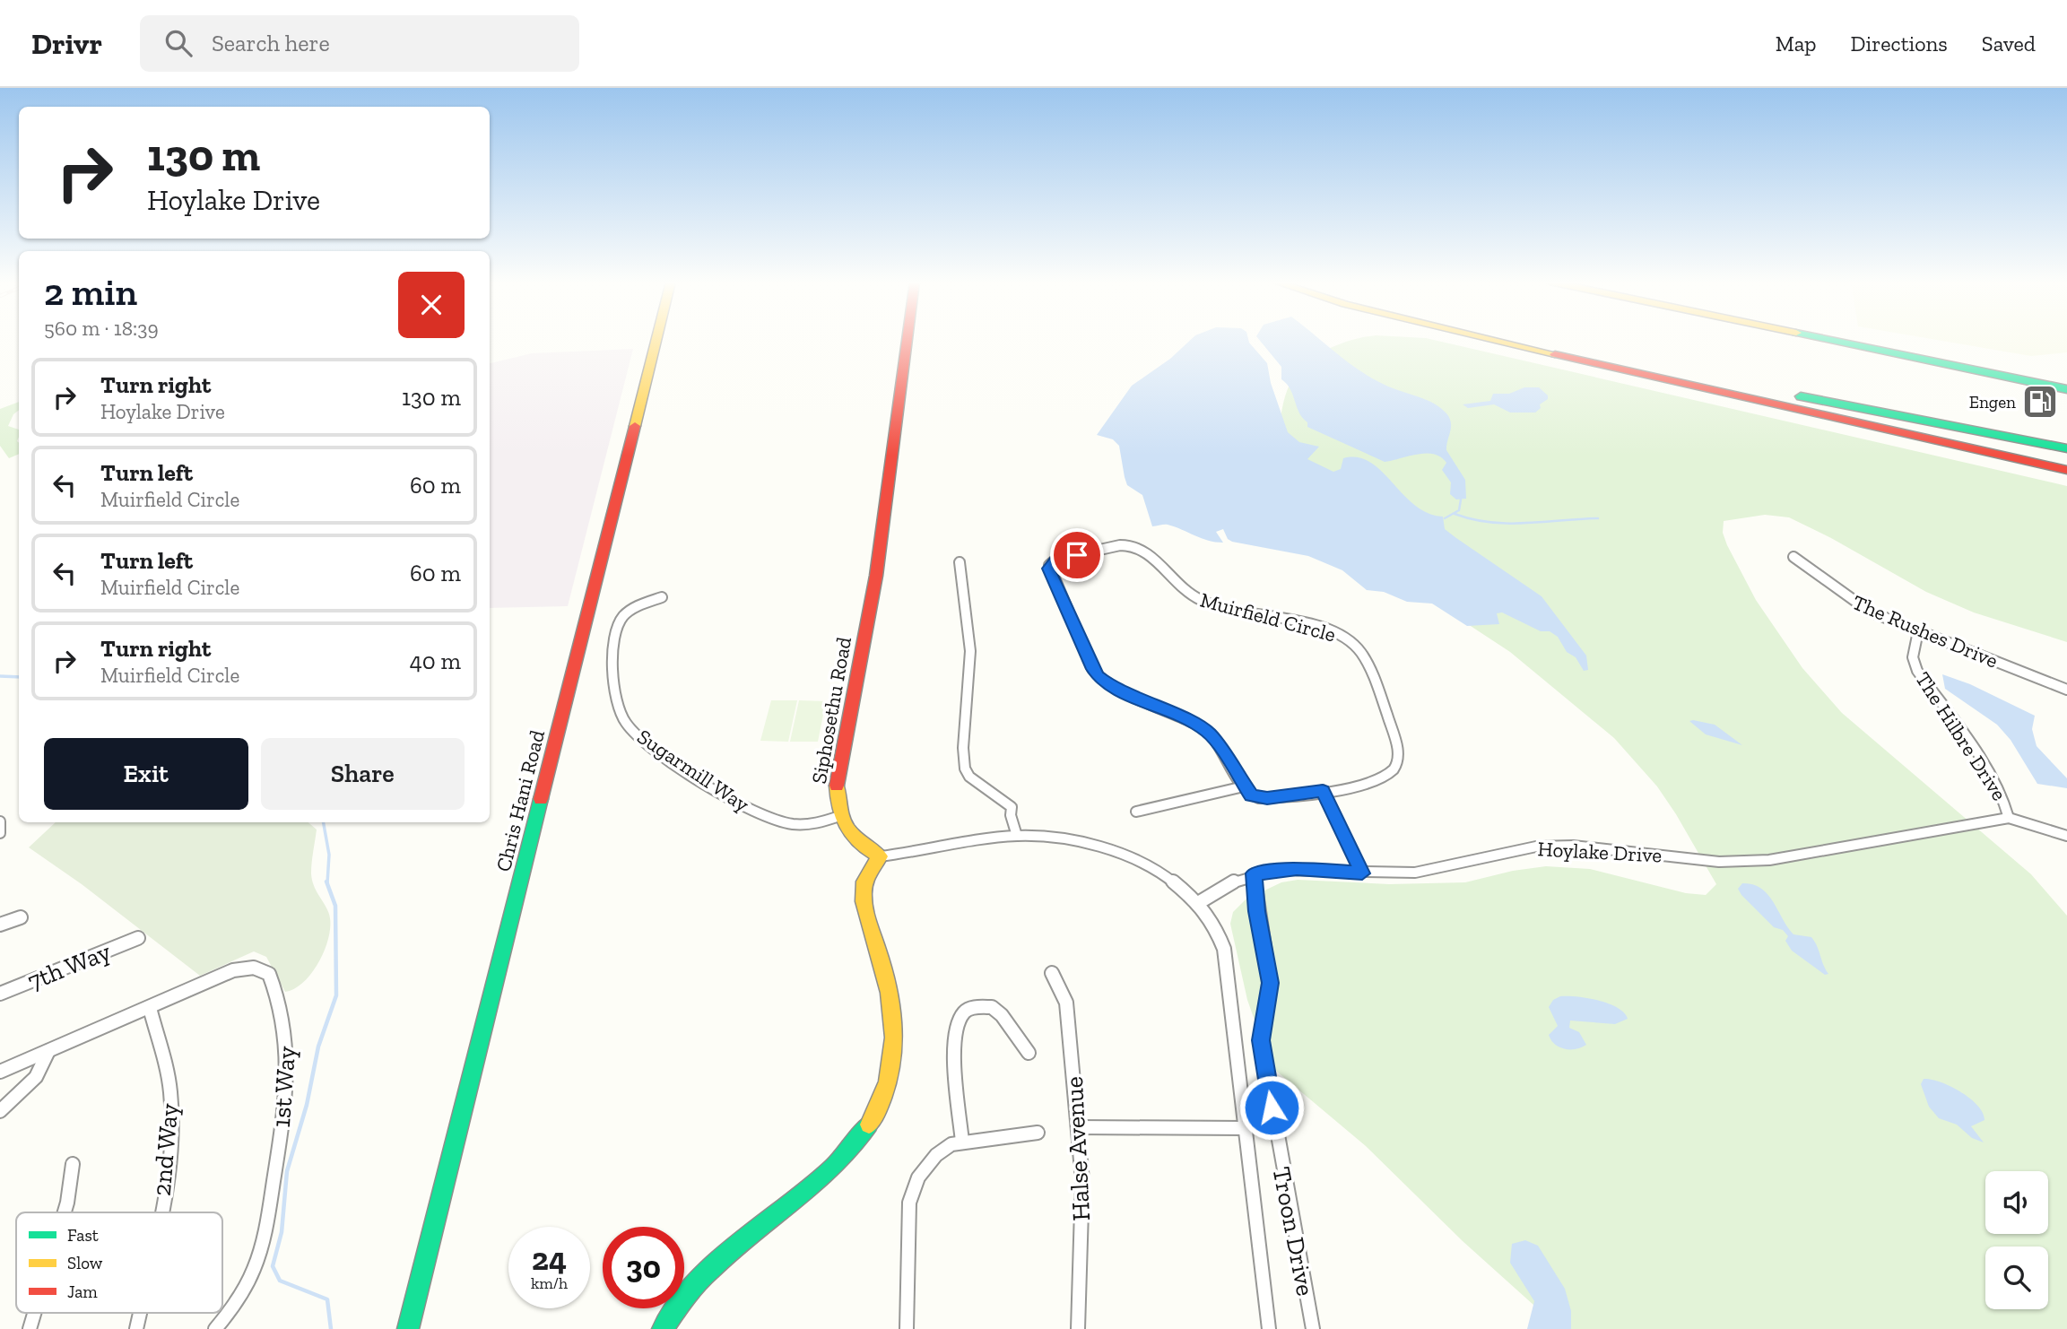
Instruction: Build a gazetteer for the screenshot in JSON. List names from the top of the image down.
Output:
{
  "streets": {
    "main road": ["Siphosethu Road", "Chris Hani Road"],
    "street": [
      "Muirfield Circle",
      "The Rushes Drive",
      "The Hilbre Drive",
      "Sugarmill Way",
      "Hoylake Drive",
      "7th Way",
      "1st Way",
      "Halse Avenue",
      "2nd Way",
      "Troon Drive"
    ]
  },
  "crossings": [
    ["The Rushes Drive", "The Hilbre Drive"],
    ["Siphosethu Road", "Sugarmill Way"],
    ["The Hilbre Drive", "Hoylake Drive"],
    ["Hoylake Drive", "Troon Drive"],
    ["1st Way", "2nd Way"]
  ],
  "places": {
    "fuel station": ["Engen"]
  },
  "legend": ["Fast", "Slow", "Jam"],
  "page": {
    "header": "Drivr",
    "search": "Search here",
    "nav": ["Map", "Directions", "Saved"],
    "turn": ["130 m", "Hoylake Drive"],
    "heading": ["2 min", "560 m · 18:39"],
    "list": [
      {
        "name": "Turn right",
        "note": "Hoylake Drive",
        "value": "130 m"
      },
      {
        "name": "Turn left",
        "note": "Muirfield Circle",
        "value": "60 m"
      },
      {
        "name": "Turn left",
        "note": "Muirfield Circle",
        "value": "60 m"
      },
      {
        "name": "Turn right",
        "note": "Muirfield Circle",
        "value": "40 m"
      }
    ],
    "buttons": ["Exit", "Share"],
    "speed": "24 km/h",
    "limit": "30"
  }
}
